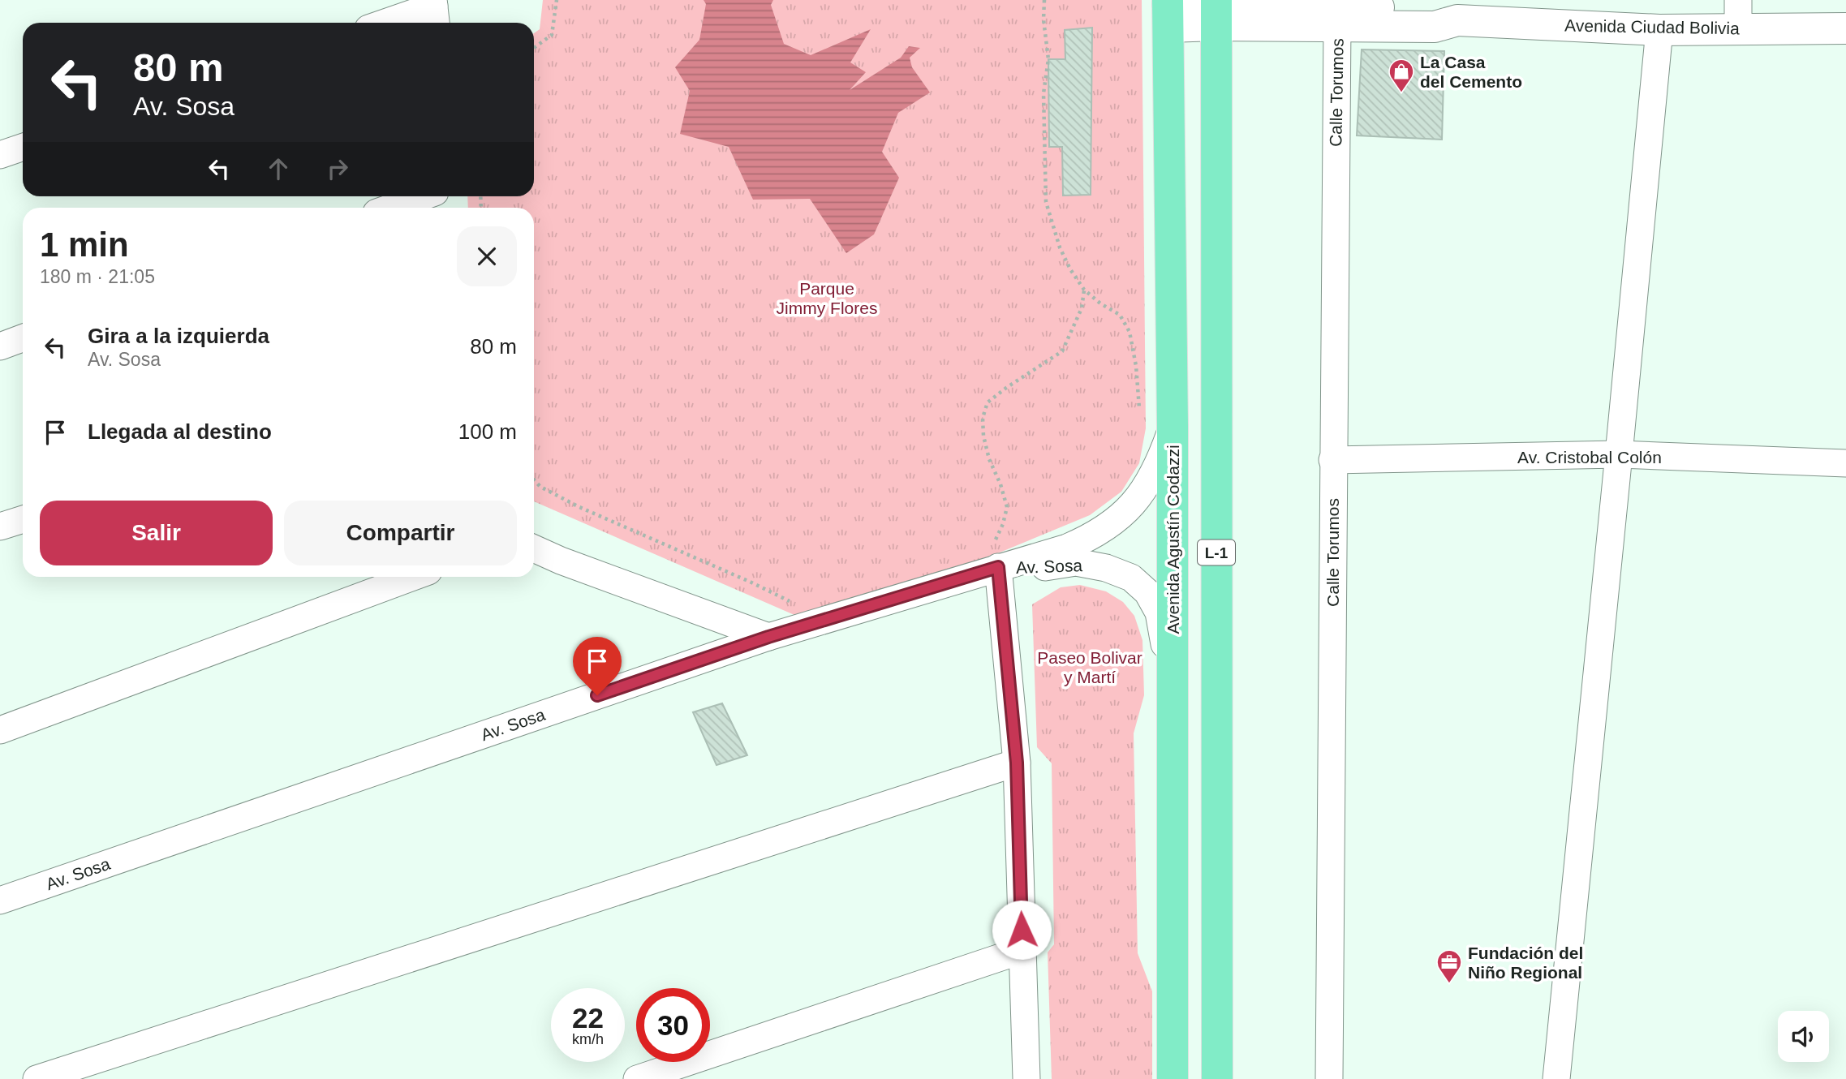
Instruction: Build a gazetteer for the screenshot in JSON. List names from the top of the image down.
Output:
{
  "streets": {
    "main road": ["Avenida Agustín Codazzi", "L-1"],
    "street": [
      "Avenida Ciudad Bolivia",
      "Calle Torumos",
      "Av. Cristobal Colón",
      "Av. Sosa"
    ]
  },
  "crossings": [
    ["Avenida Ciudad Bolivia", "Calle Torumos"],
    ["Avenida Ciudad Bolivia", "Avenida Agustín Codazzi"],
    ["Avenida Ciudad Bolivia", "L-1"],
    ["Calle Torumos", "Av. Cristobal Colón"],
    ["Avenida Agustín Codazzi", "Av. Sosa"]
  ],
  "parks": ["Parque Jimmy Flores", "Paseo Bolivar y Martí"],
  "places": {
    "shop": ["La Casa del Cemento"],
    "office": ["Fundación del Niño Regional"]
  },
  "page": {
    "turn": ["80 m", "Av. Sosa"],
    "heading": ["1 min", "180 m · 21:05"],
    "list": [
      {
        "name": "Gira a la izquierda",
        "note": "Av. Sosa",
        "value": "80 m"
      },
      {
        "name": "Llegada al destino",
        "value": "100 m"
      }
    ],
    "buttons": ["Salir", "Compartir"],
    "speed": "22 km/h",
    "limit": "30"
  }
}
